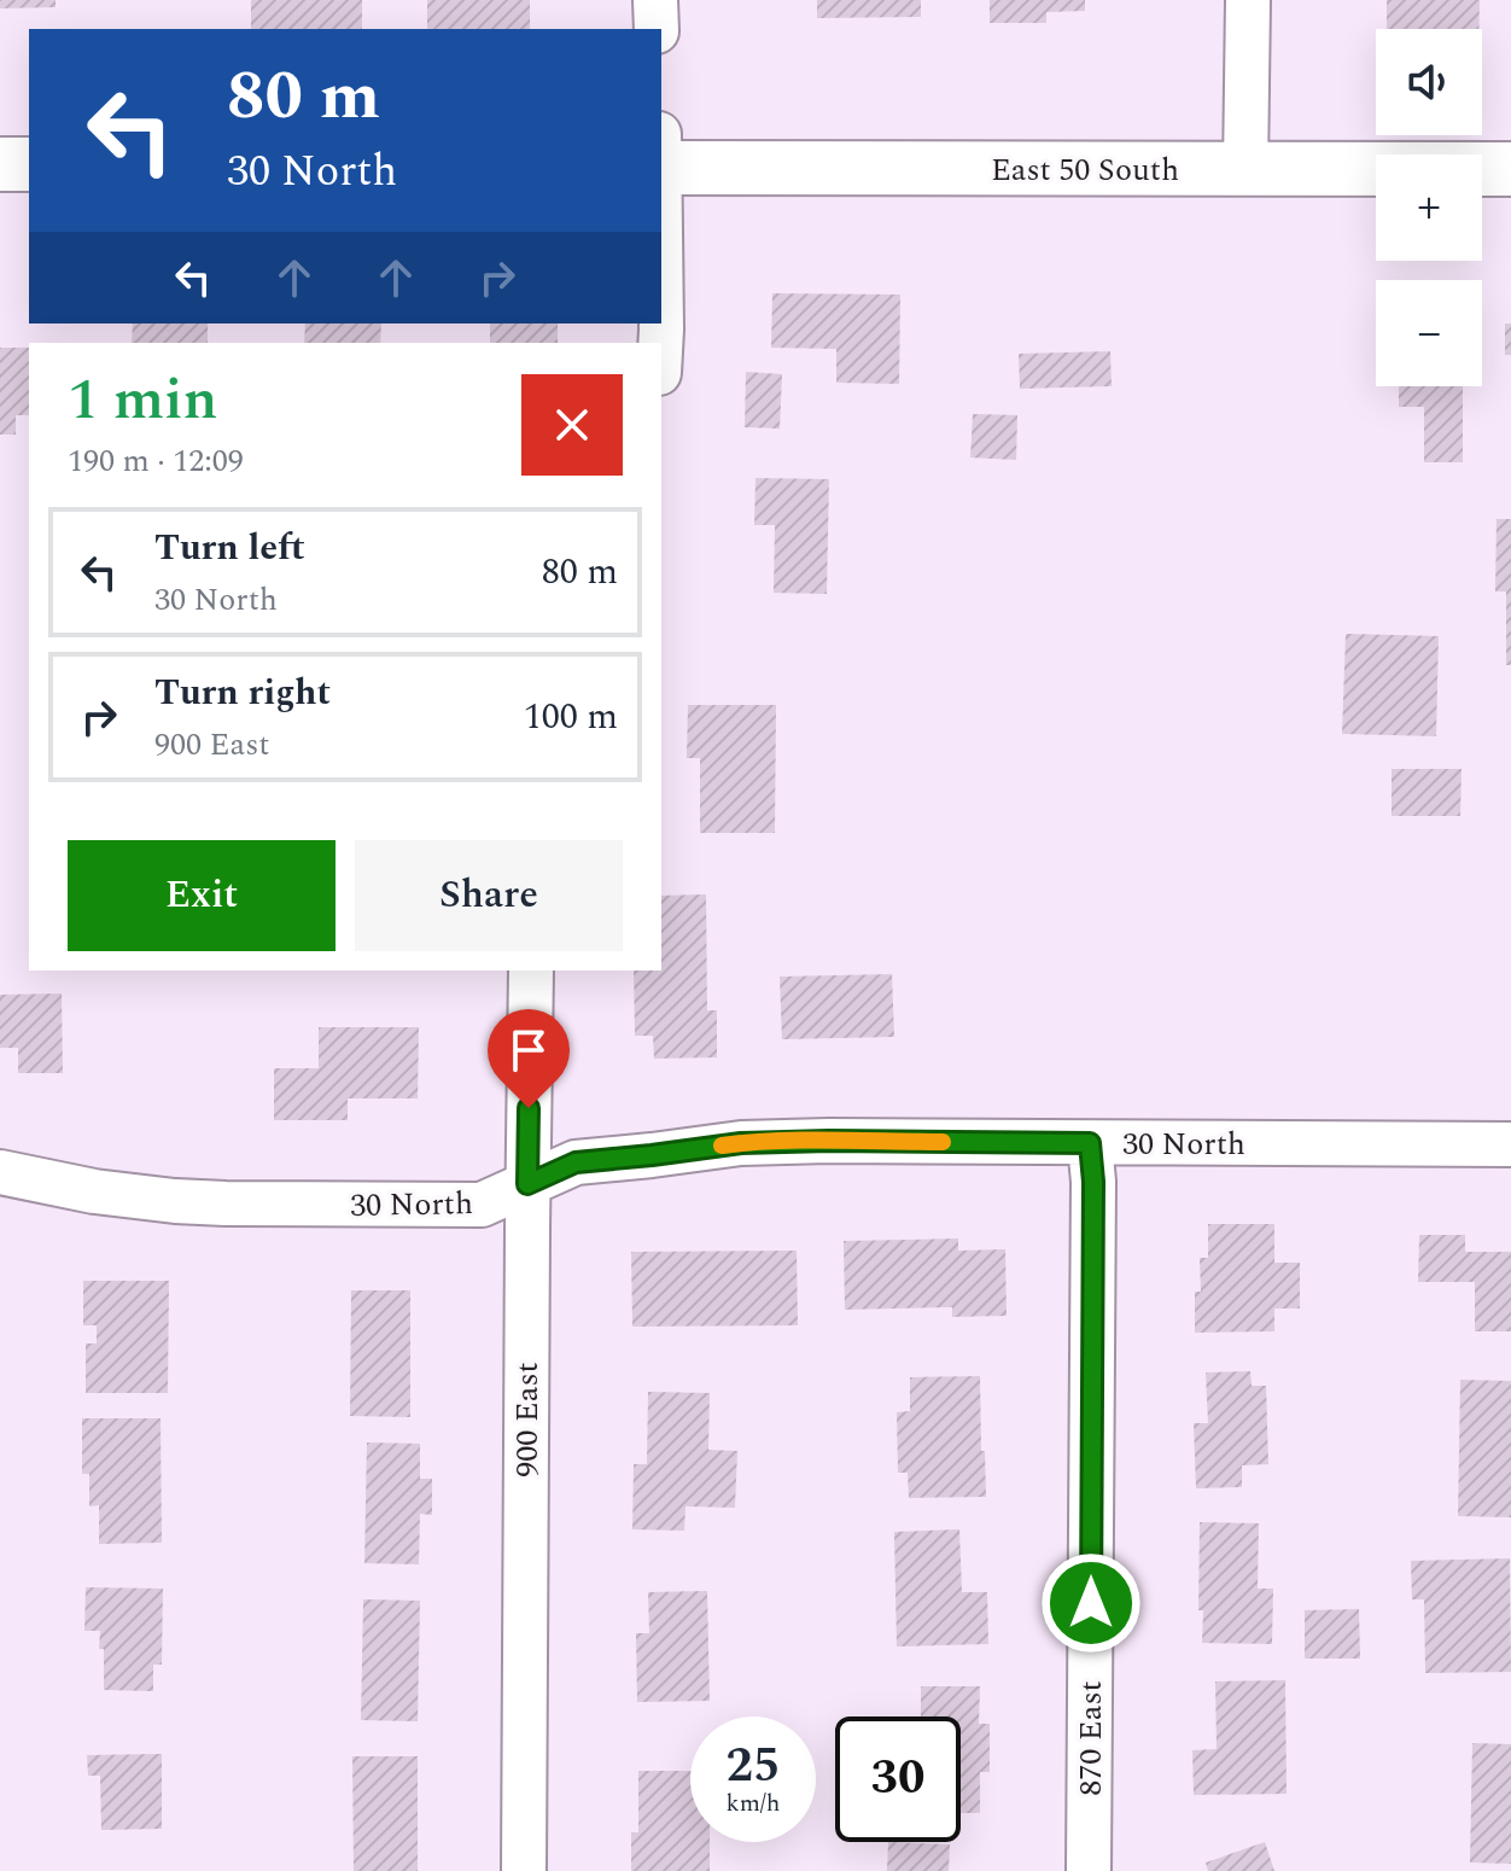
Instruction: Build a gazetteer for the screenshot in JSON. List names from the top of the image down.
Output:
{
  "streets": {
    "main road": ["East 50 South"],
    "street": ["30 North", "900 East", "870 East"]
  },
  "crossings": [
    ["30 North", "900 East"],
    ["30 North", "870 East"]
  ],
  "page": {
    "map_buttons": ["+", "−"],
    "turn": ["80 m", "30 North"],
    "heading": ["1 min", "190 m · 12:09"],
    "list": [
      {
        "name": "Turn left",
        "note": "30 North",
        "value": "80 m"
      },
      {
        "name": "Turn right",
        "note": "900 East",
        "value": "100 m"
      }
    ],
    "buttons": ["Exit", "Share"],
    "speed": "25 km/h",
    "limit": "30"
  }
}
